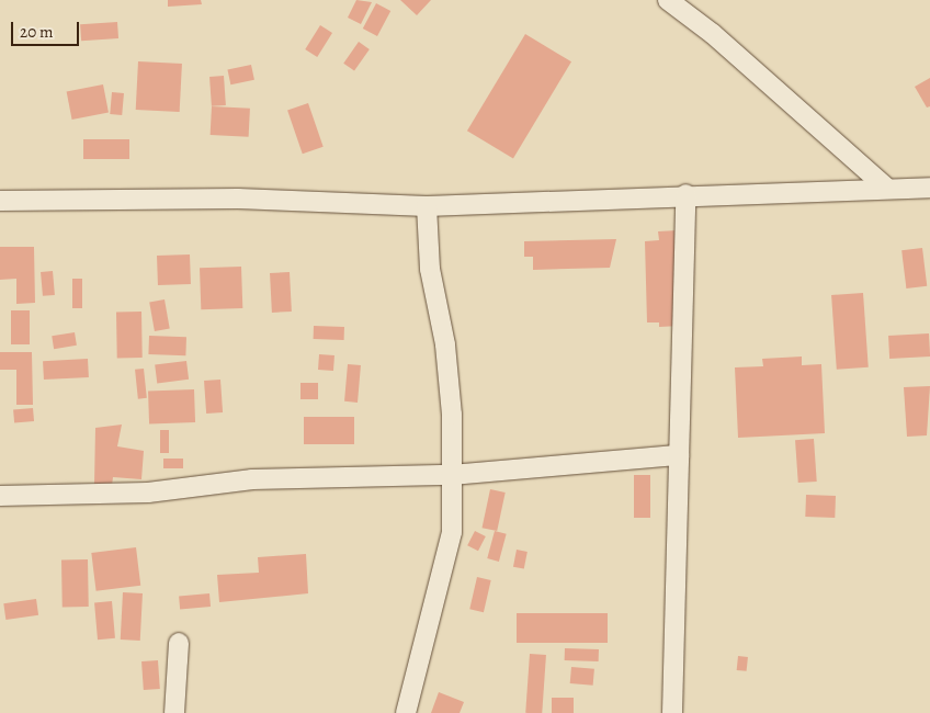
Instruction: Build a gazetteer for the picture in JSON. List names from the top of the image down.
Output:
{
  "scale_bar": "20 m"
}
